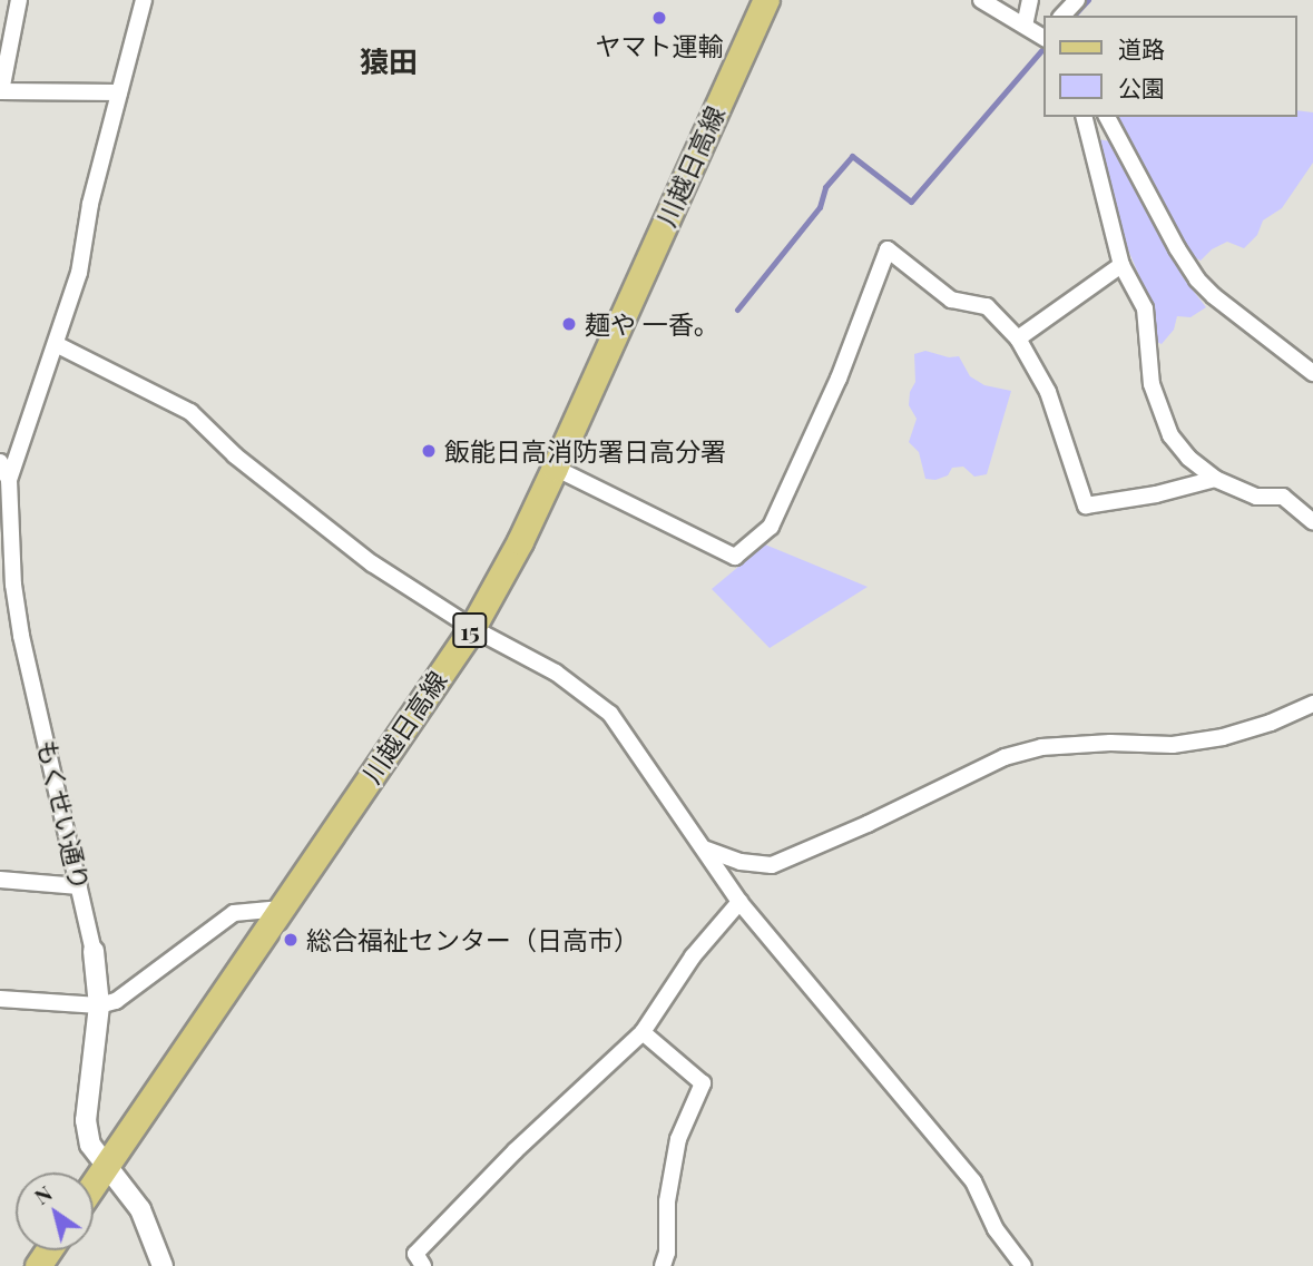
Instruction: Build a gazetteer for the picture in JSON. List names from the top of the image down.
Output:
{
  "streets": {
    "main road": ["川越日高線", "15"],
    "street": ["もくせい通り"]
  },
  "crossings": [
    ["川越日高線", "もくせい通り"]
  ],
  "districts": ["猿田"],
  "places": [
    "ヤマト運輸",
    "麺や 一香。",
    "飯能日高消防署日高分署",
    "総合福祉センター（日高市）"
  ],
  "legend": ["道路", "公園"],
  "north": "top left"
}
